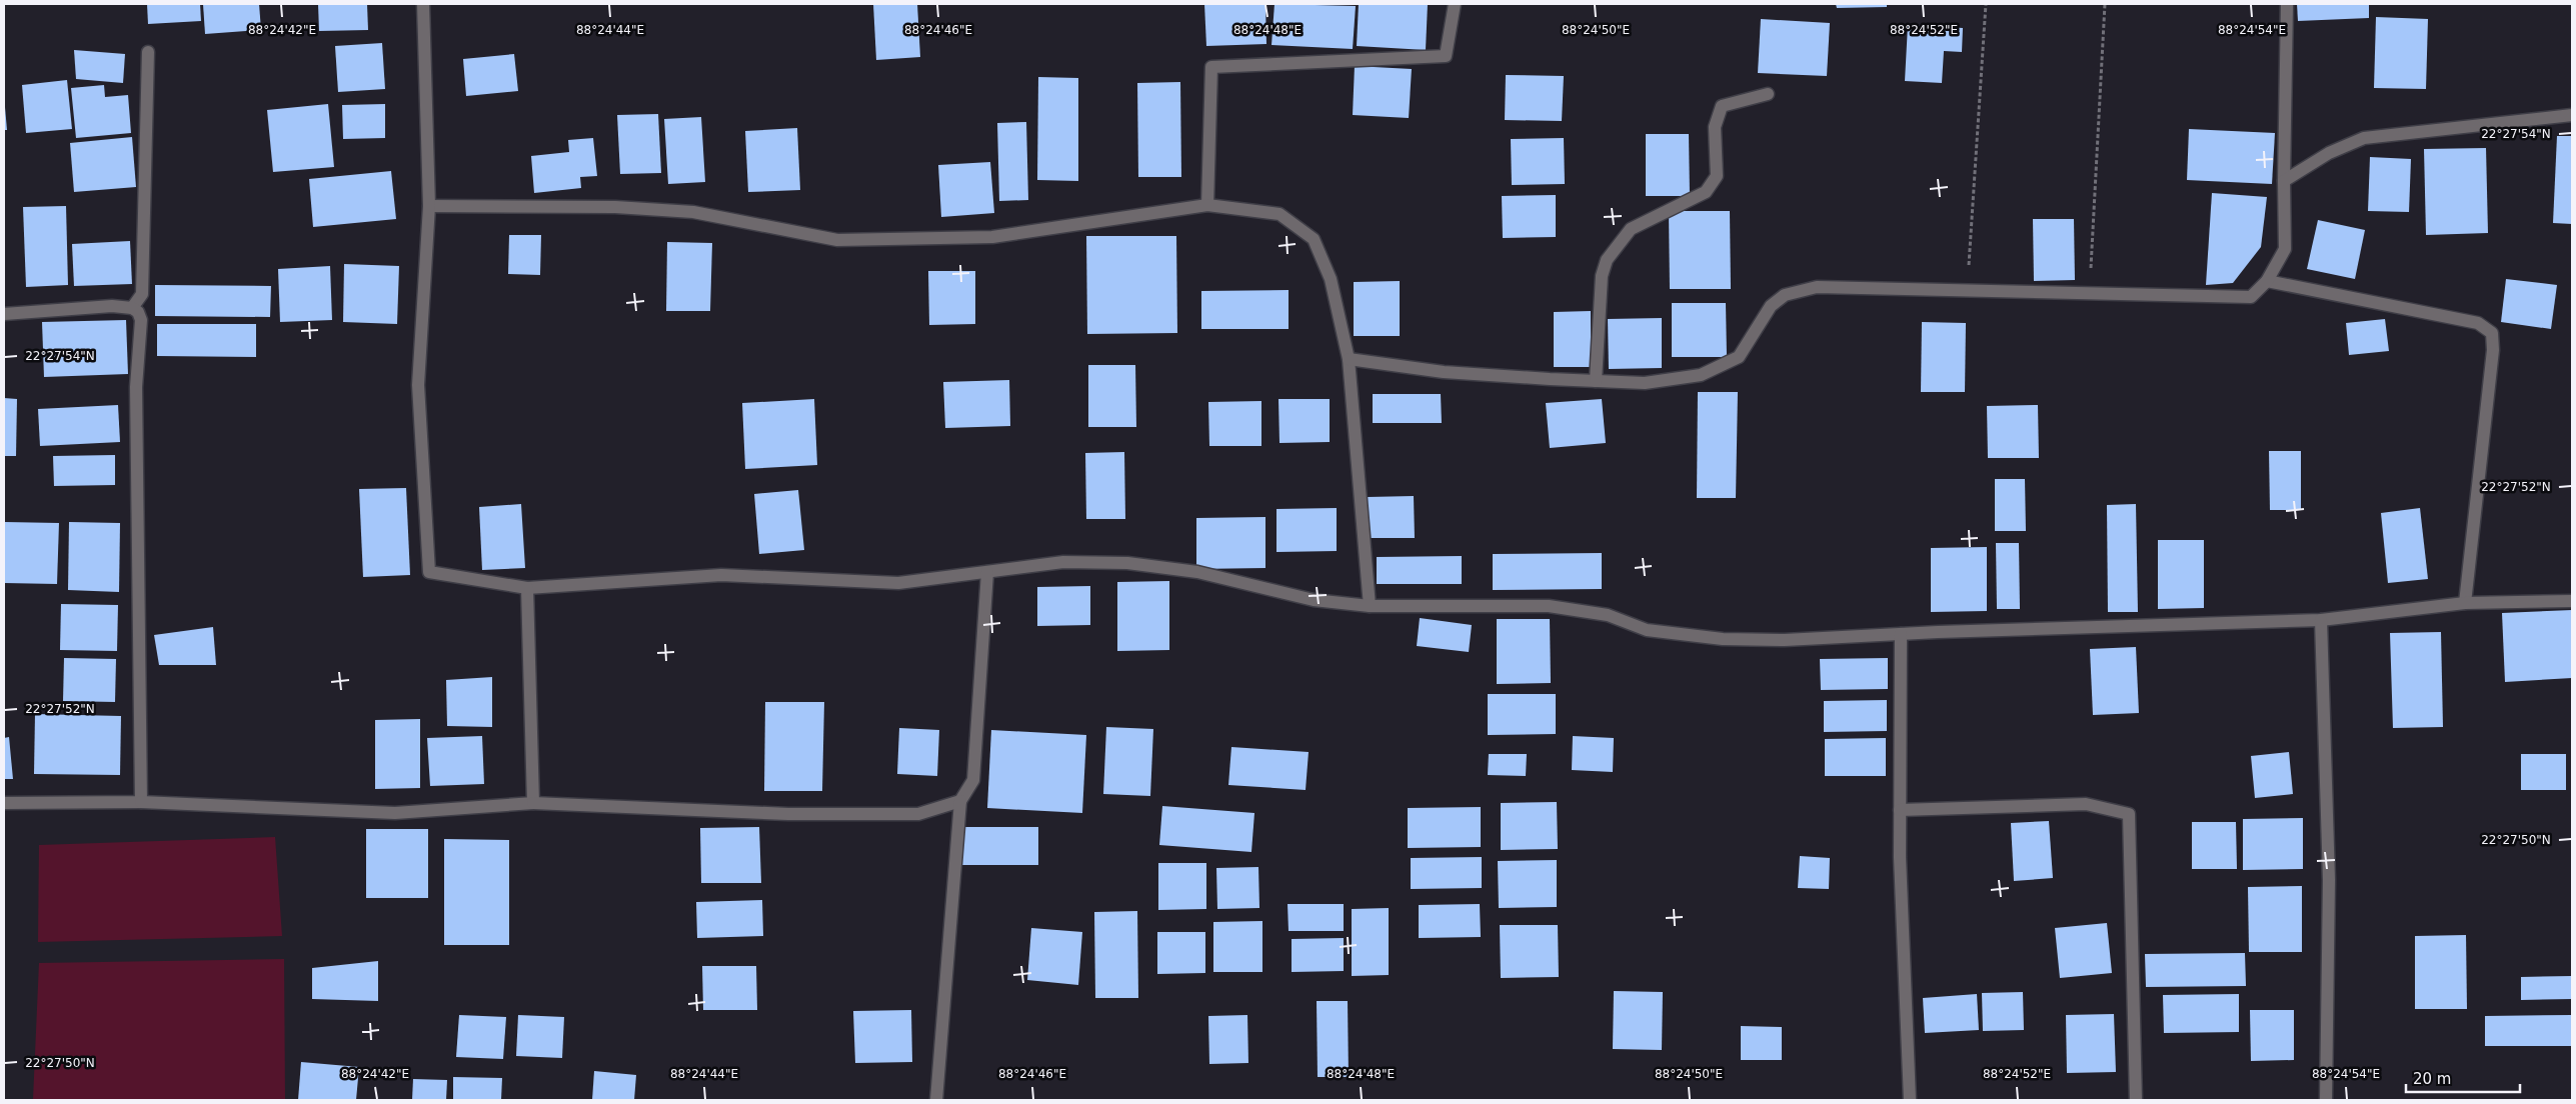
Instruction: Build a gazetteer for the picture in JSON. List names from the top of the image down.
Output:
{
  "scale_bar": "20 m",
  "coordinates": [
    "88°24'42\"E",
    "88°24'44\"E",
    "88°24'46\"E",
    "88°24'48\"E",
    "88°24'50\"E",
    "88°24'52\"E",
    "88°24'54\"E",
    "22°27'54\"N",
    "22°27'52\"N",
    "22°27'50\"N"
  ]
}
